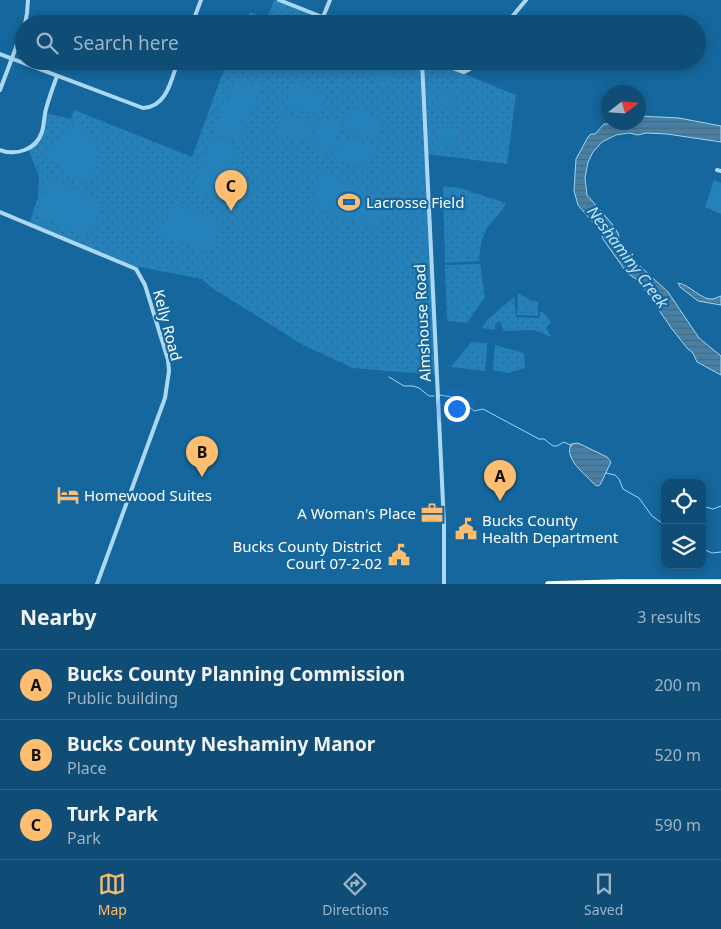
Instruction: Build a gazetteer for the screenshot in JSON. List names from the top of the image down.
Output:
{
  "streets": {
    "street": ["Almshouse Road", "Kelly Road"]
  },
  "water": ["Neshaminy Creek"],
  "places": {
    "sports": ["Lacrosse Field"],
    "hotel": ["Homewood Suites"],
    "office": ["A Woman's Place"],
    "public building": ["Bucks County Health Department", "Bucks County District Court 07-2-02"]
  },
  "north": "right",
  "page": {
    "search": "Search here",
    "pins": ["C", "B", "A"],
    "heading": ["Nearby", "3 results"],
    "list": [
      {
        "mark": "A",
        "name": "Bucks County Planning Commission",
        "note": "Public building",
        "value": "200 m"
      },
      {
        "mark": "B",
        "name": "Bucks County Neshaminy Manor",
        "note": "Place",
        "value": "520 m"
      },
      {
        "mark": "C",
        "name": "Turk Park",
        "note": "Park",
        "value": "590 m"
      }
    ],
    "nav": ["Map", "Directions", "Saved"]
  }
}
